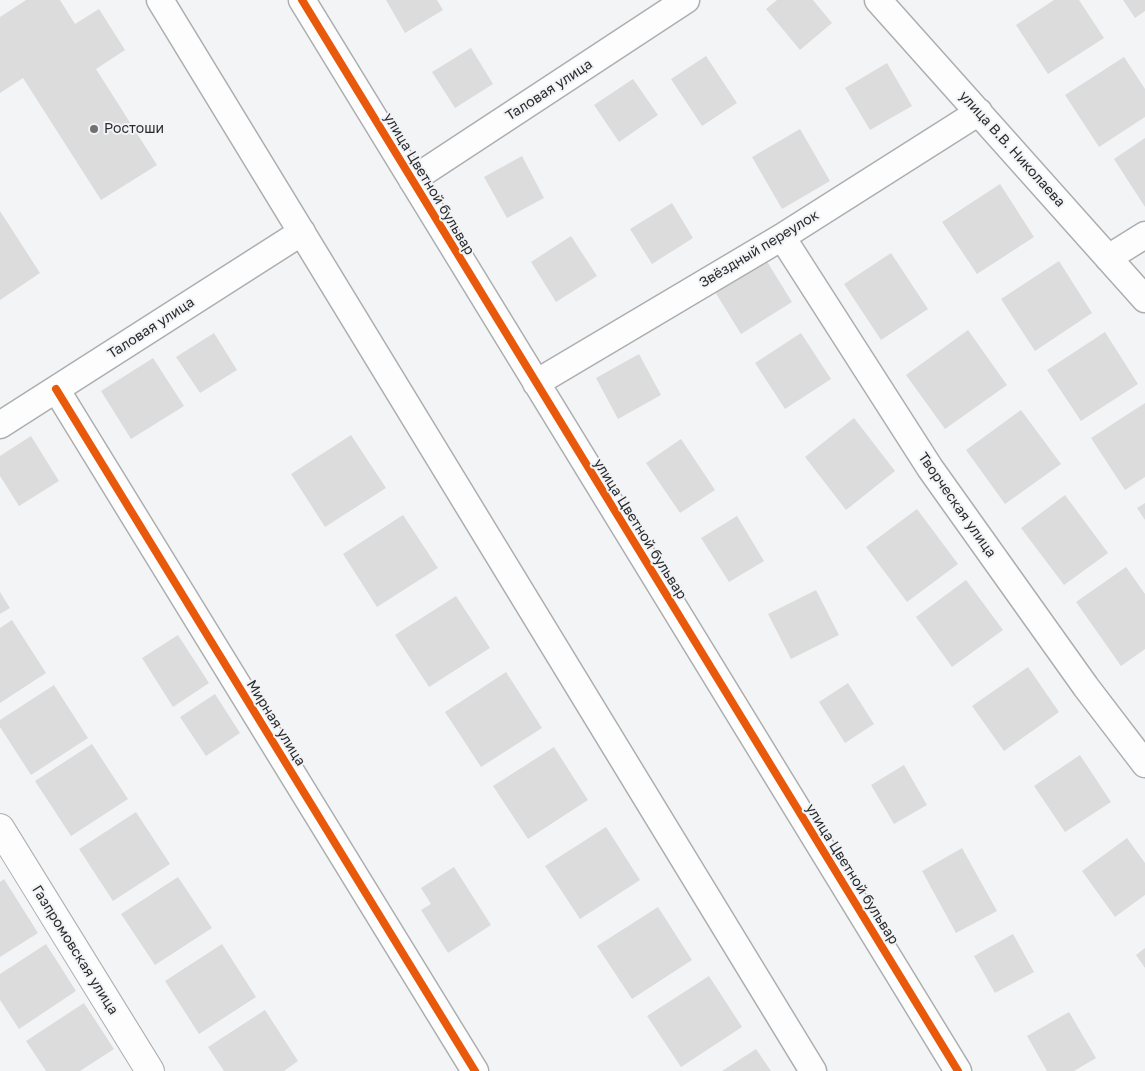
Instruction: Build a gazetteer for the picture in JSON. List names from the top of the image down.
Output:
{
  "streets": {
    "main road": ["Газпромовская улица"],
    "street": [
      "Таловая улица",
      "улица В.В. Николаева",
      "улица Цветной бульвар",
      "Звёздный переулок",
      "Творческая улица",
      "Мирная улица"
    ]
  },
  "crossings": [
    ["Таловая улица", "улица Цветной бульвар"],
    ["Таловая улица", "Мирная улица"],
    ["улица В.В. Николаева", "Звёздный переулок"],
    ["улица Цветной бульвар", "Звёздный переулок"],
    ["Звёздный переулок", "Творческая улица"]
  ],
  "places": ["Ростоши"]
}
